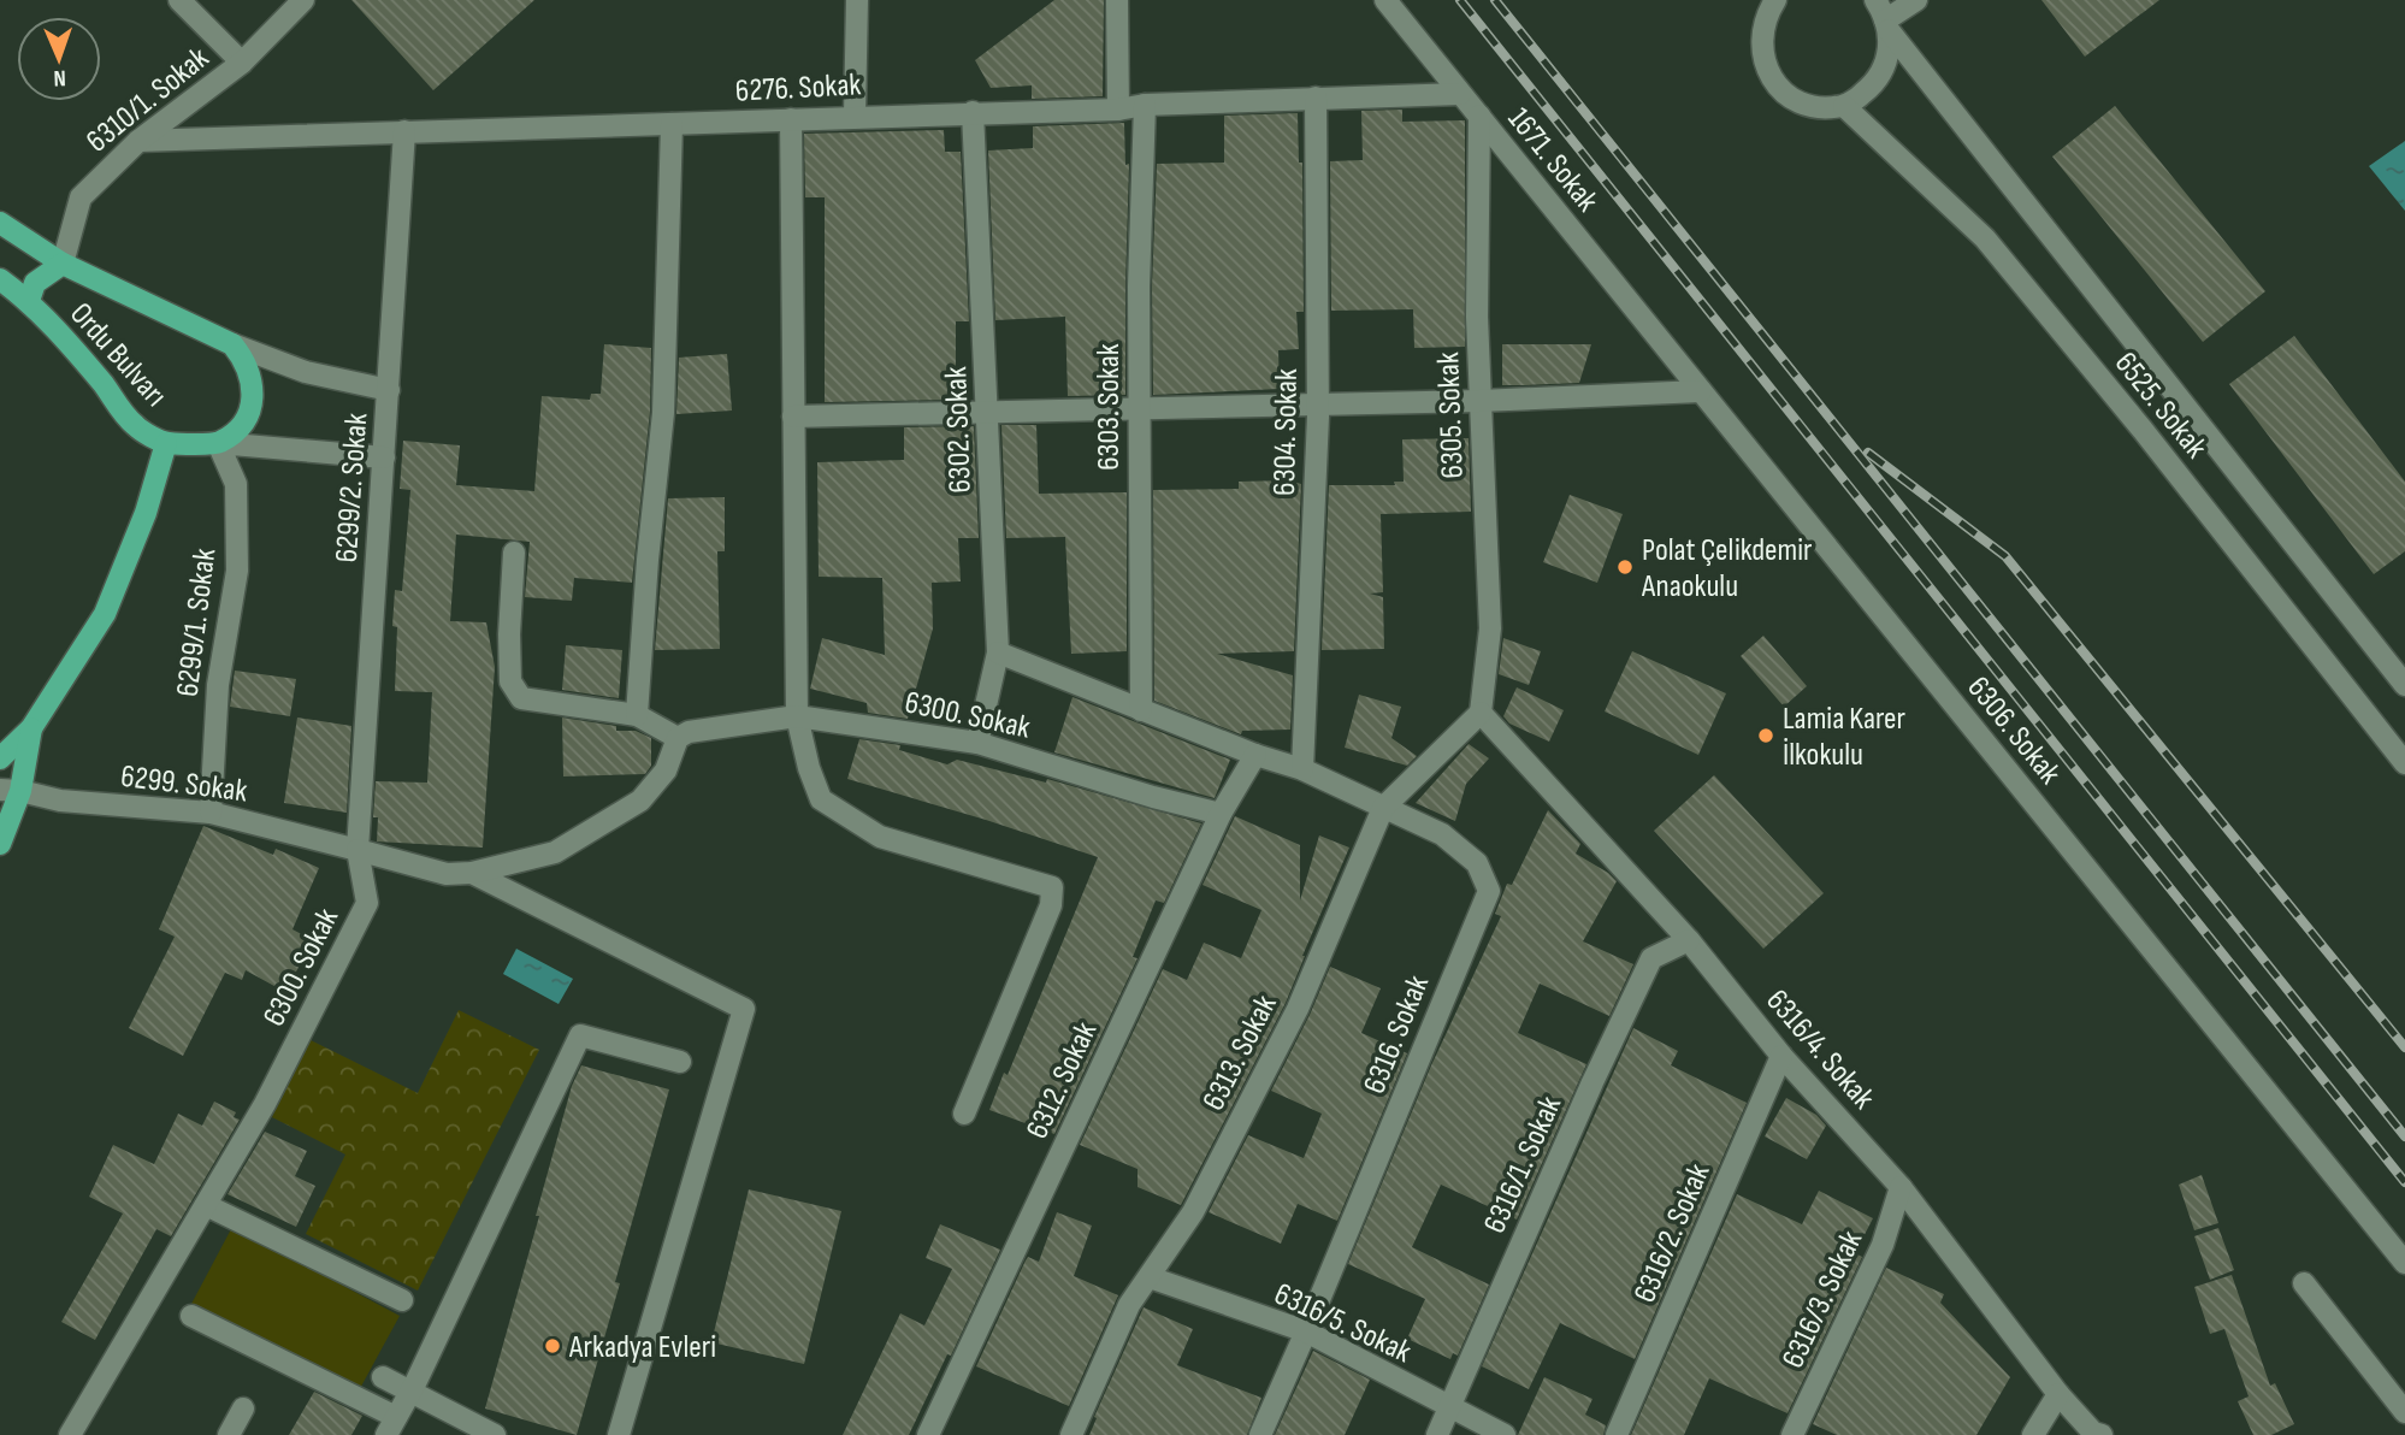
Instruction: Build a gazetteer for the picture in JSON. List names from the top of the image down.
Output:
{
  "streets": {
    "main road": ["Ordu Bulvarı"],
    "street": [
      "6276. Sokak",
      "6310/1. Sokak",
      "1671. Sokak",
      "6525. Sokak",
      "6303. Sokak",
      "6305. Sokak",
      "6302. Sokak",
      "6304. Sokak",
      "6299/2. Sokak",
      "6299/1. Sokak",
      "6300. Sokak",
      "6306. Sokak",
      "6299. Sokak",
      "6316. Sokak",
      "6316/4. Sokak",
      "6313. Sokak",
      "6312. Sokak",
      "6316/1. Sokak",
      "6316/2. Sokak",
      "6316/3. Sokak",
      "6316/5. Sokak"
    ]
  },
  "crossings": [
    ["6276. Sokak", "6310/1. Sokak"],
    ["6276. Sokak", "1671. Sokak"],
    ["6276. Sokak", "6303. Sokak"],
    ["6276. Sokak", "6302. Sokak"],
    ["6276. Sokak", "6304. Sokak"],
    ["6276. Sokak", "6299/2. Sokak"],
    ["6310/1. Sokak", "Ordu Bulvarı"],
    ["1671. Sokak", "6305. Sokak"],
    ["1671. Sokak", "6306. Sokak"],
    ["Ordu Bulvarı", "6299/2. Sokak"],
    ["Ordu Bulvarı", "6299/1. Sokak"],
    ["6303. Sokak", "6316. Sokak"],
    ["6305. Sokak", "6316/4. Sokak"],
    ["6305. Sokak", "6313. Sokak"],
    ["6302. Sokak", "6300. Sokak"],
    ["6302. Sokak", "6316. Sokak"],
    ["6304. Sokak", "6316. Sokak"],
    ["6299/2. Sokak", "6300. Sokak"],
    ["6299/2. Sokak", "6299. Sokak"],
    ["6299/1. Sokak", "6299. Sokak"],
    ["6300. Sokak", "6299. Sokak"],
    ["6300. Sokak", "6312. Sokak"],
    ["6316. Sokak", "6313. Sokak"],
    ["6316. Sokak", "6312. Sokak"],
    ["6316. Sokak", "6316/5. Sokak"],
    ["6316/4. Sokak", "6313. Sokak"],
    ["6316/4. Sokak", "6316/1. Sokak"],
    ["6316/4. Sokak", "6316/2. Sokak"],
    ["6316/4. Sokak", "6316/3. Sokak"],
    ["6313. Sokak", "6316/5. Sokak"],
    ["6316/1. Sokak", "6316/5. Sokak"]
  ],
  "places": ["Polat Çelikdemir Anaokulu", "Lamia Karer İlkokulu", "Arkadya Evleri"],
  "north": "bottom"
}
